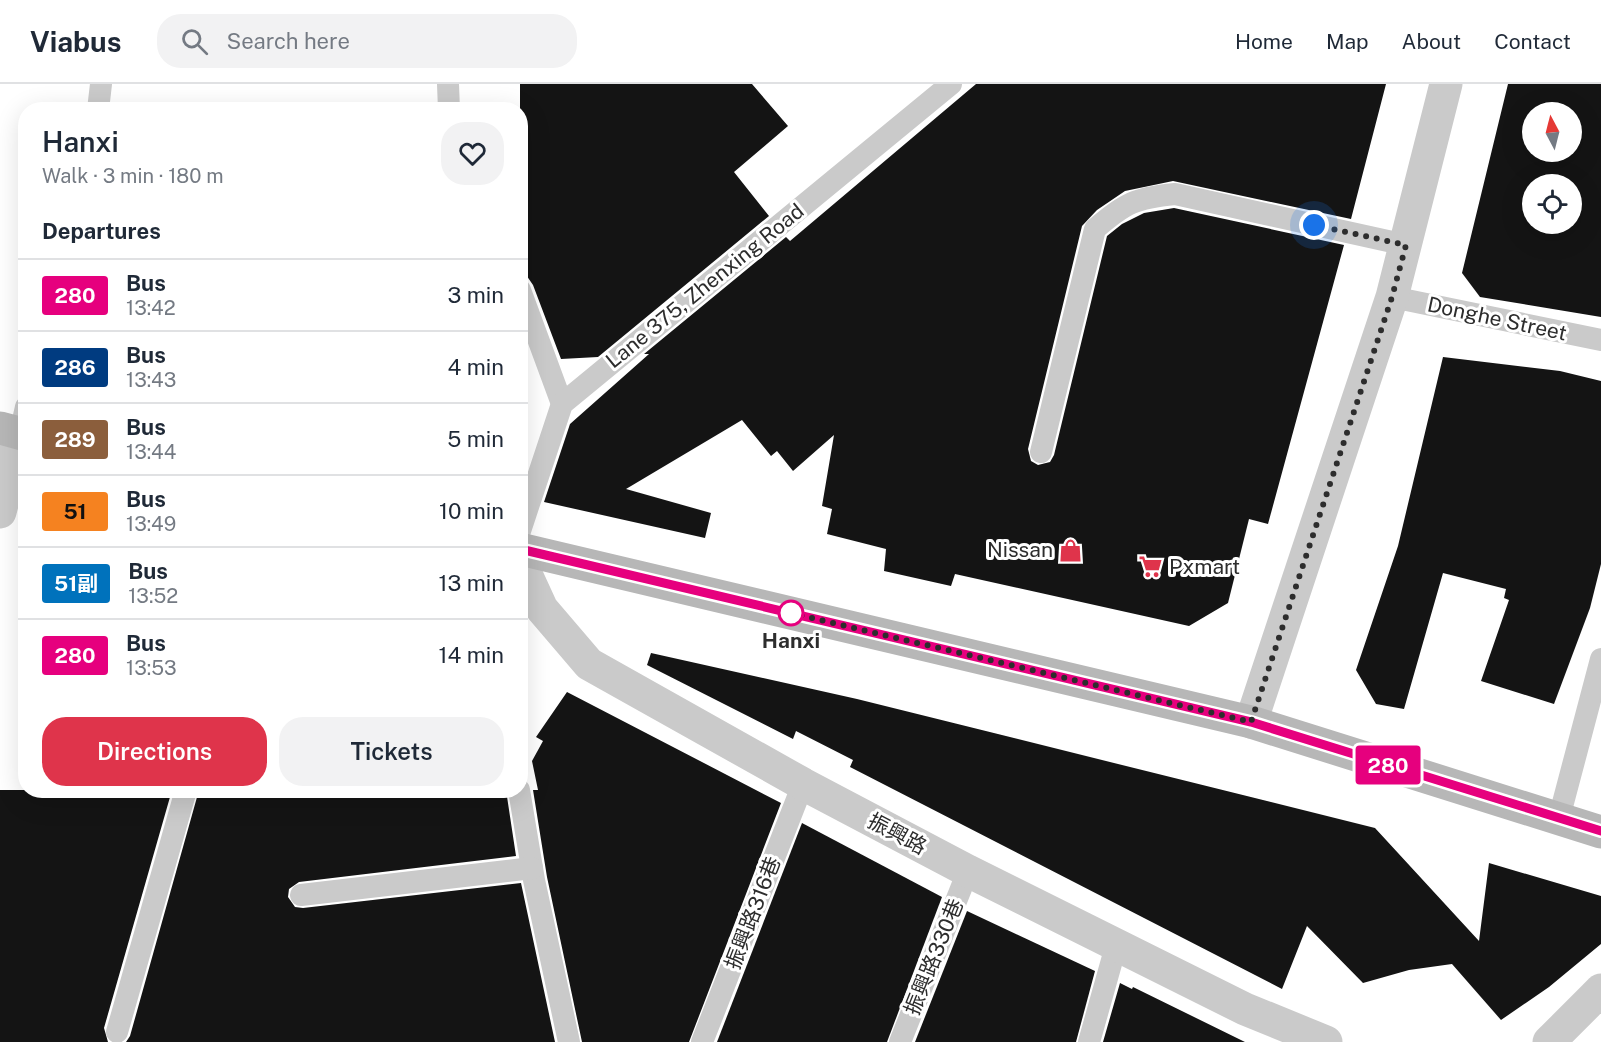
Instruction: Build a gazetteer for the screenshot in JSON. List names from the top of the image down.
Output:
{
  "streets": {
    "street": ["振興路"],
    "lane": [
      "Lane 375, Zhenxing Road",
      "Donghe Street",
      "振興路316巷",
      "振興路330巷"
    ]
  },
  "crossings": [
    ["振興路", "振興路316巷"],
    ["振興路", "振興路330巷"]
  ],
  "places": {
    "shop": ["Nissan"],
    "supermarket": ["Pxmart"],
    "other": ["Hanxi"]
  },
  "lines": ["bus line 280"],
  "north": "top",
  "page": {
    "header": "Viabus",
    "search": "Search here",
    "nav": [
      "Home",
      "Map",
      "About",
      "Contact"
    ],
    "on_map": "280",
    "heading": [
      ["Hanxi", "Walk · 3 min · 180 m"],
      "Departures"
    ],
    "list": [
      {
        "mark": "280",
        "name": "Bus",
        "note": "13:42",
        "value": "3 min"
      },
      {
        "mark": "286",
        "name": "Bus",
        "note": "13:43",
        "value": "4 min"
      },
      {
        "mark": "289",
        "name": "Bus",
        "note": "13:44",
        "value": "5 min"
      },
      {
        "mark": "51",
        "name": "Bus",
        "note": "13:49",
        "value": "10 min"
      },
      {
        "mark": "51副",
        "name": "Bus",
        "note": "13:52",
        "value": "13 min"
      },
      {
        "mark": "280",
        "name": "Bus",
        "note": "13:53",
        "value": "14 min"
      }
    ],
    "buttons": ["Directions", "Tickets"]
  }
}
